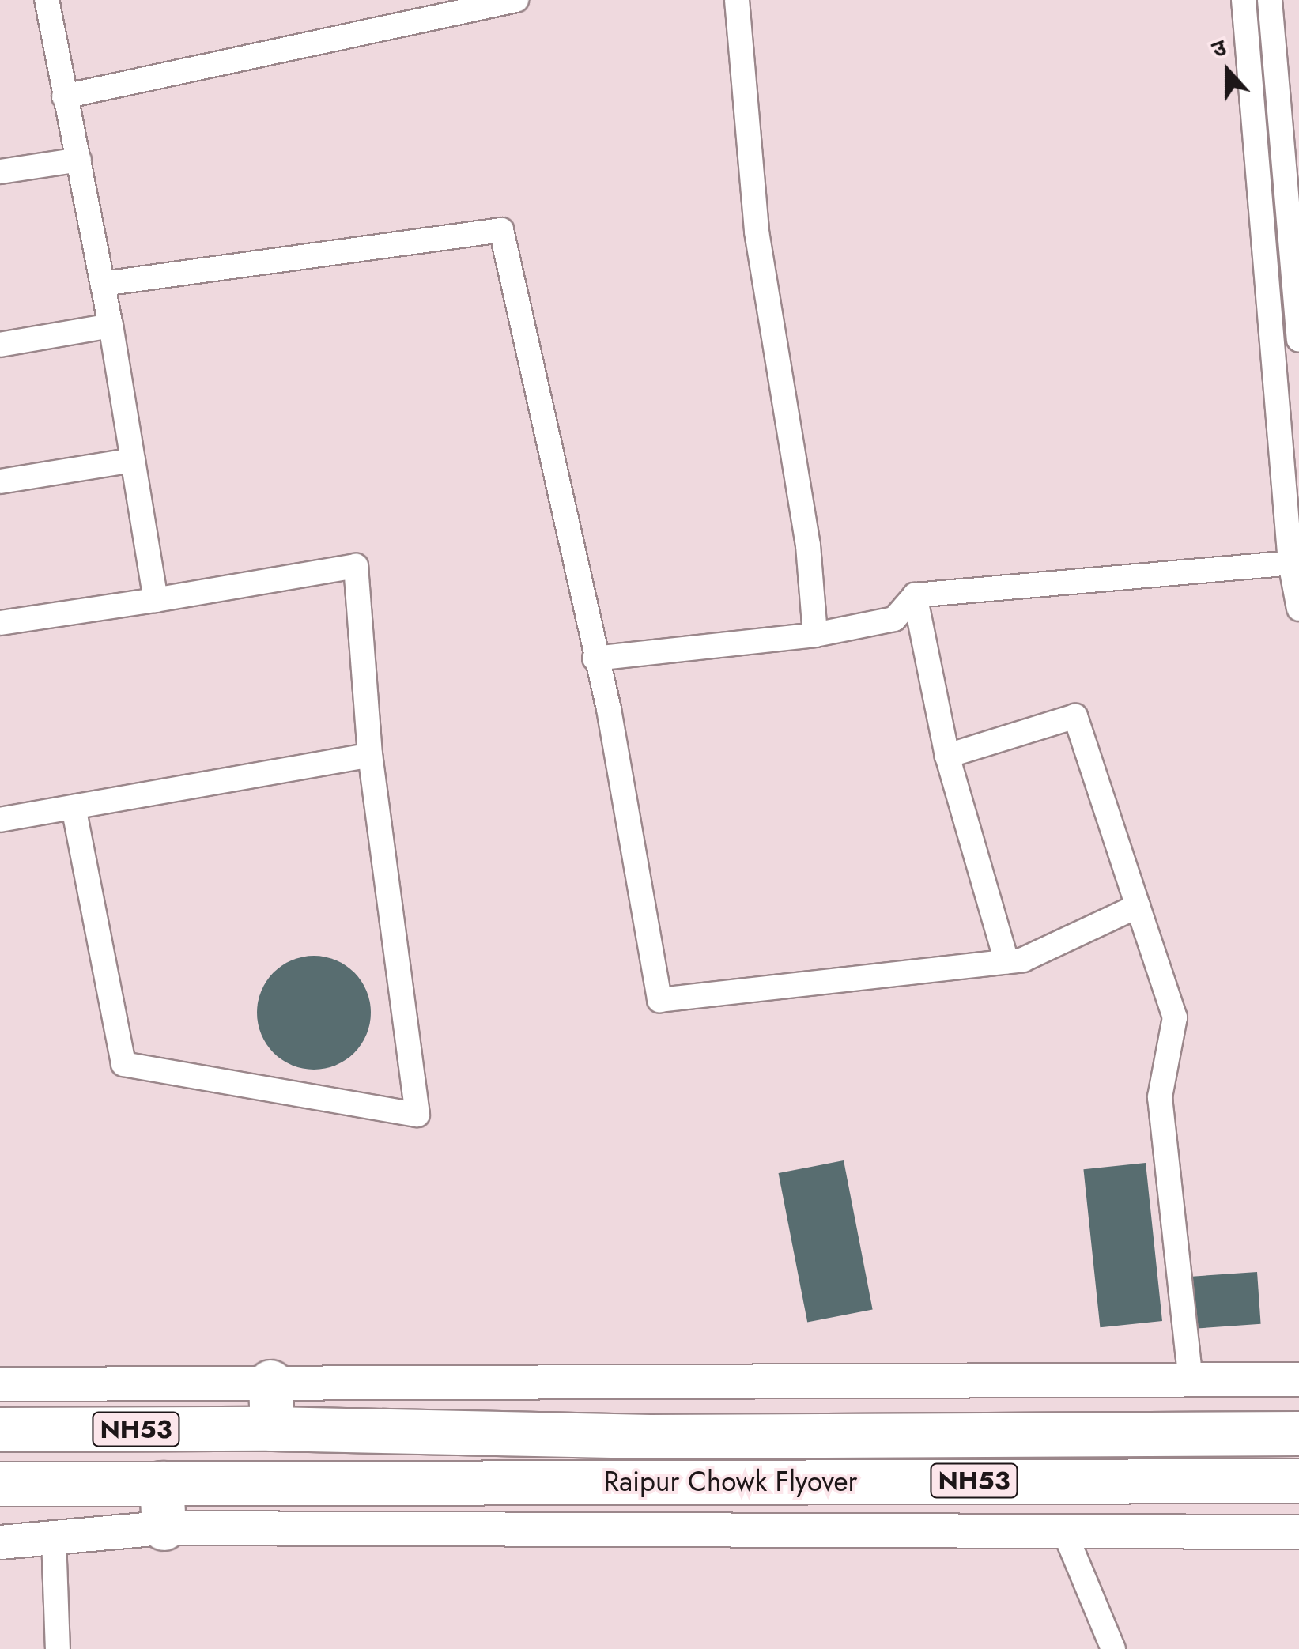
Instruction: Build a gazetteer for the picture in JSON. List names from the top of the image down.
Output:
{
  "streets": {
    "highway": ["NH53", "Raipur Chowk Flyover"]
  },
  "crossings": [
    ["NH53", "Raipur Chowk Flyover"]
  ],
  "north": "top"
}
